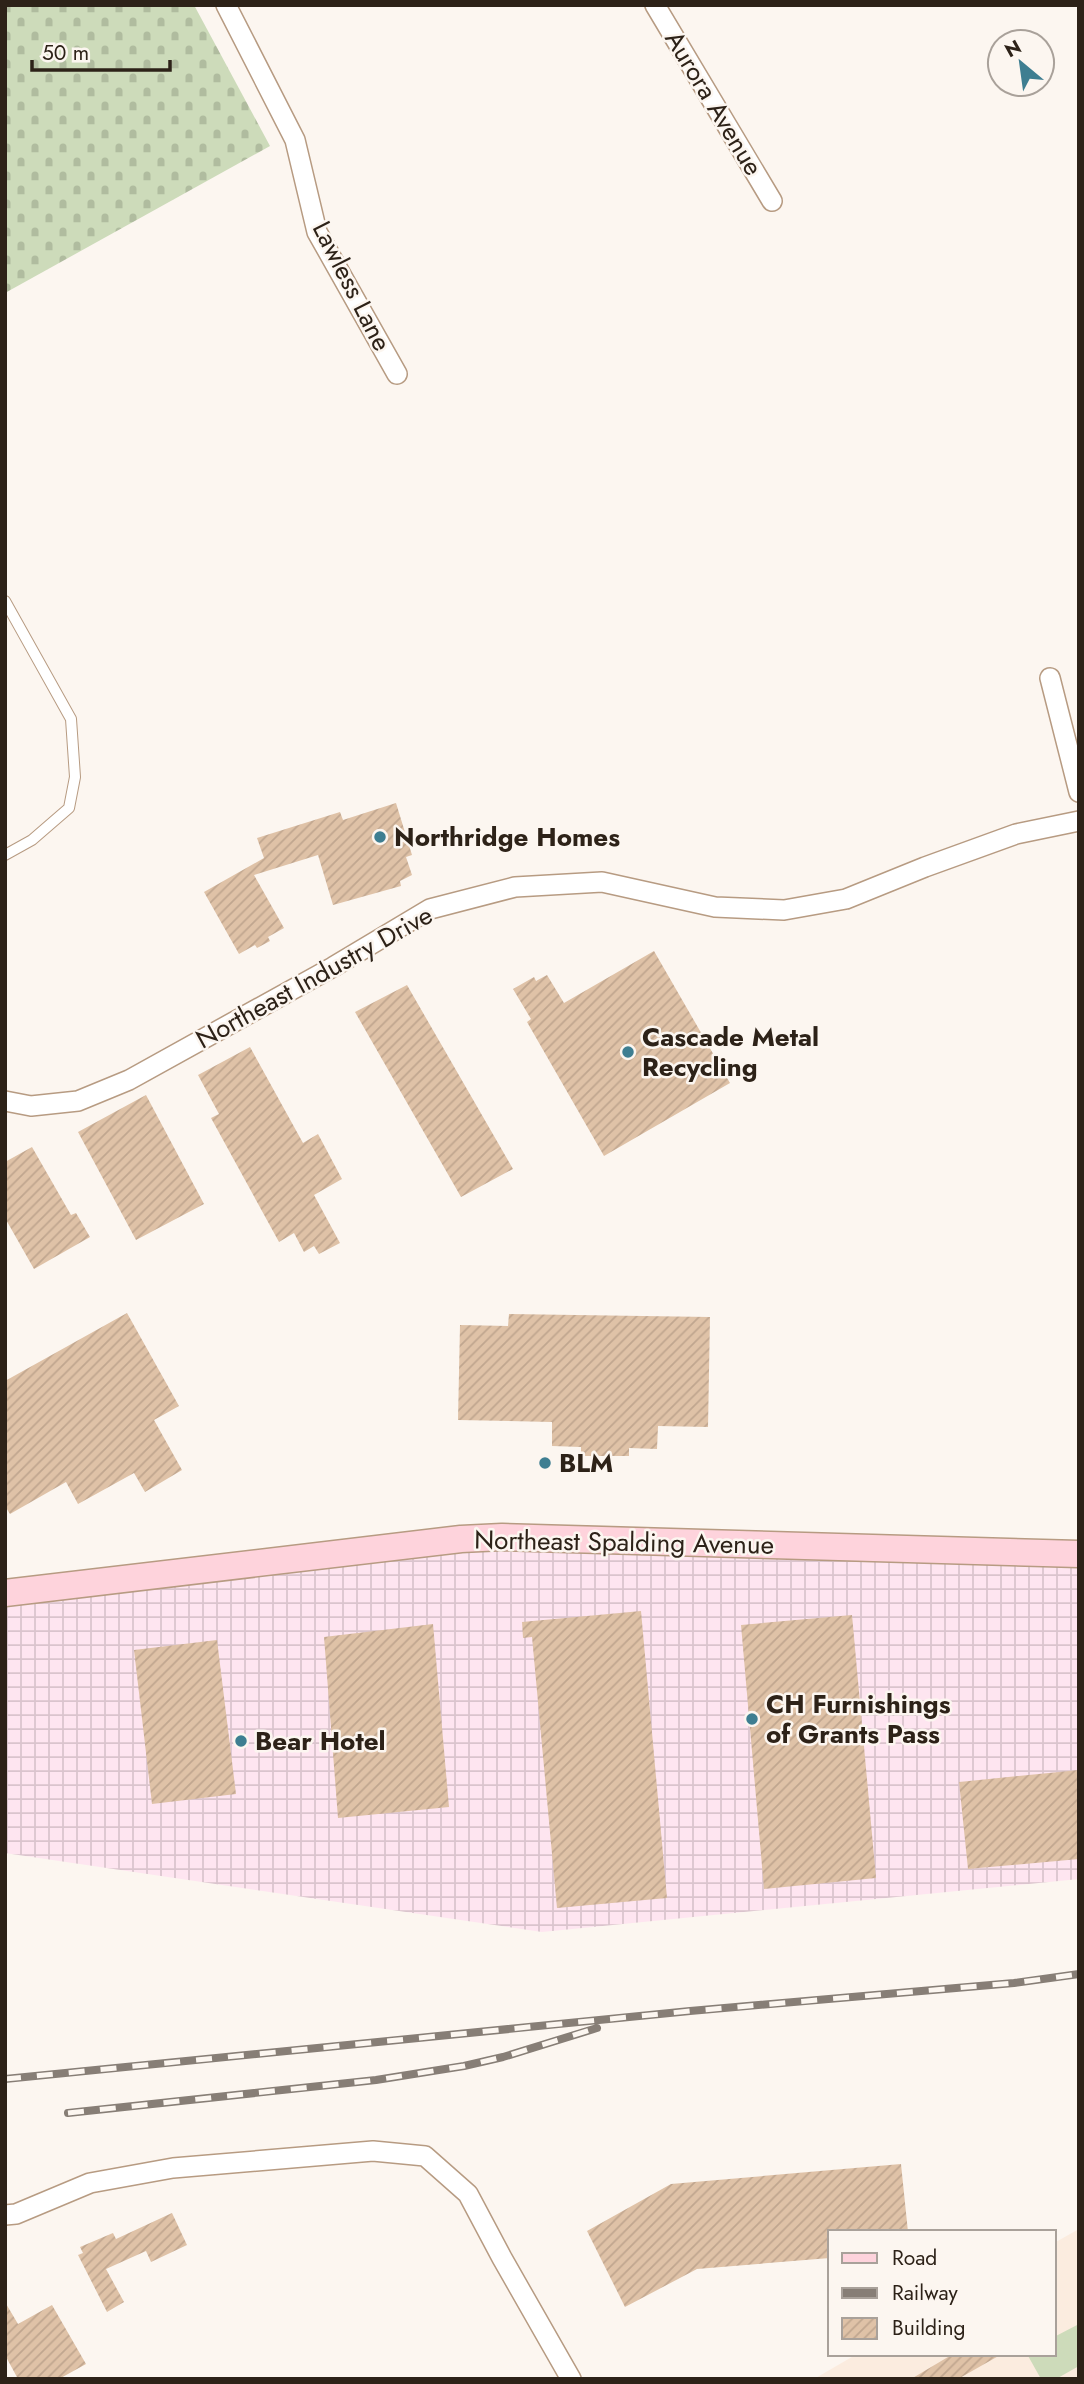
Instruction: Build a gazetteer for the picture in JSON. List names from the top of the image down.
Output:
{
  "streets": {
    "street": [
      "Aurora Avenue",
      "Lawless Lane",
      "Northeast Industry Drive",
      "Northeast Spalding Avenue"
    ]
  },
  "places": [
    "Northridge Homes",
    "Cascade Metal Recycling",
    "BLM",
    "CH Furnishings of Grants Pass",
    "Bear Hotel"
  ],
  "legend": ["Road", "Railway", "Building"],
  "scale_bar": "50 m",
  "north": "top left"
}
